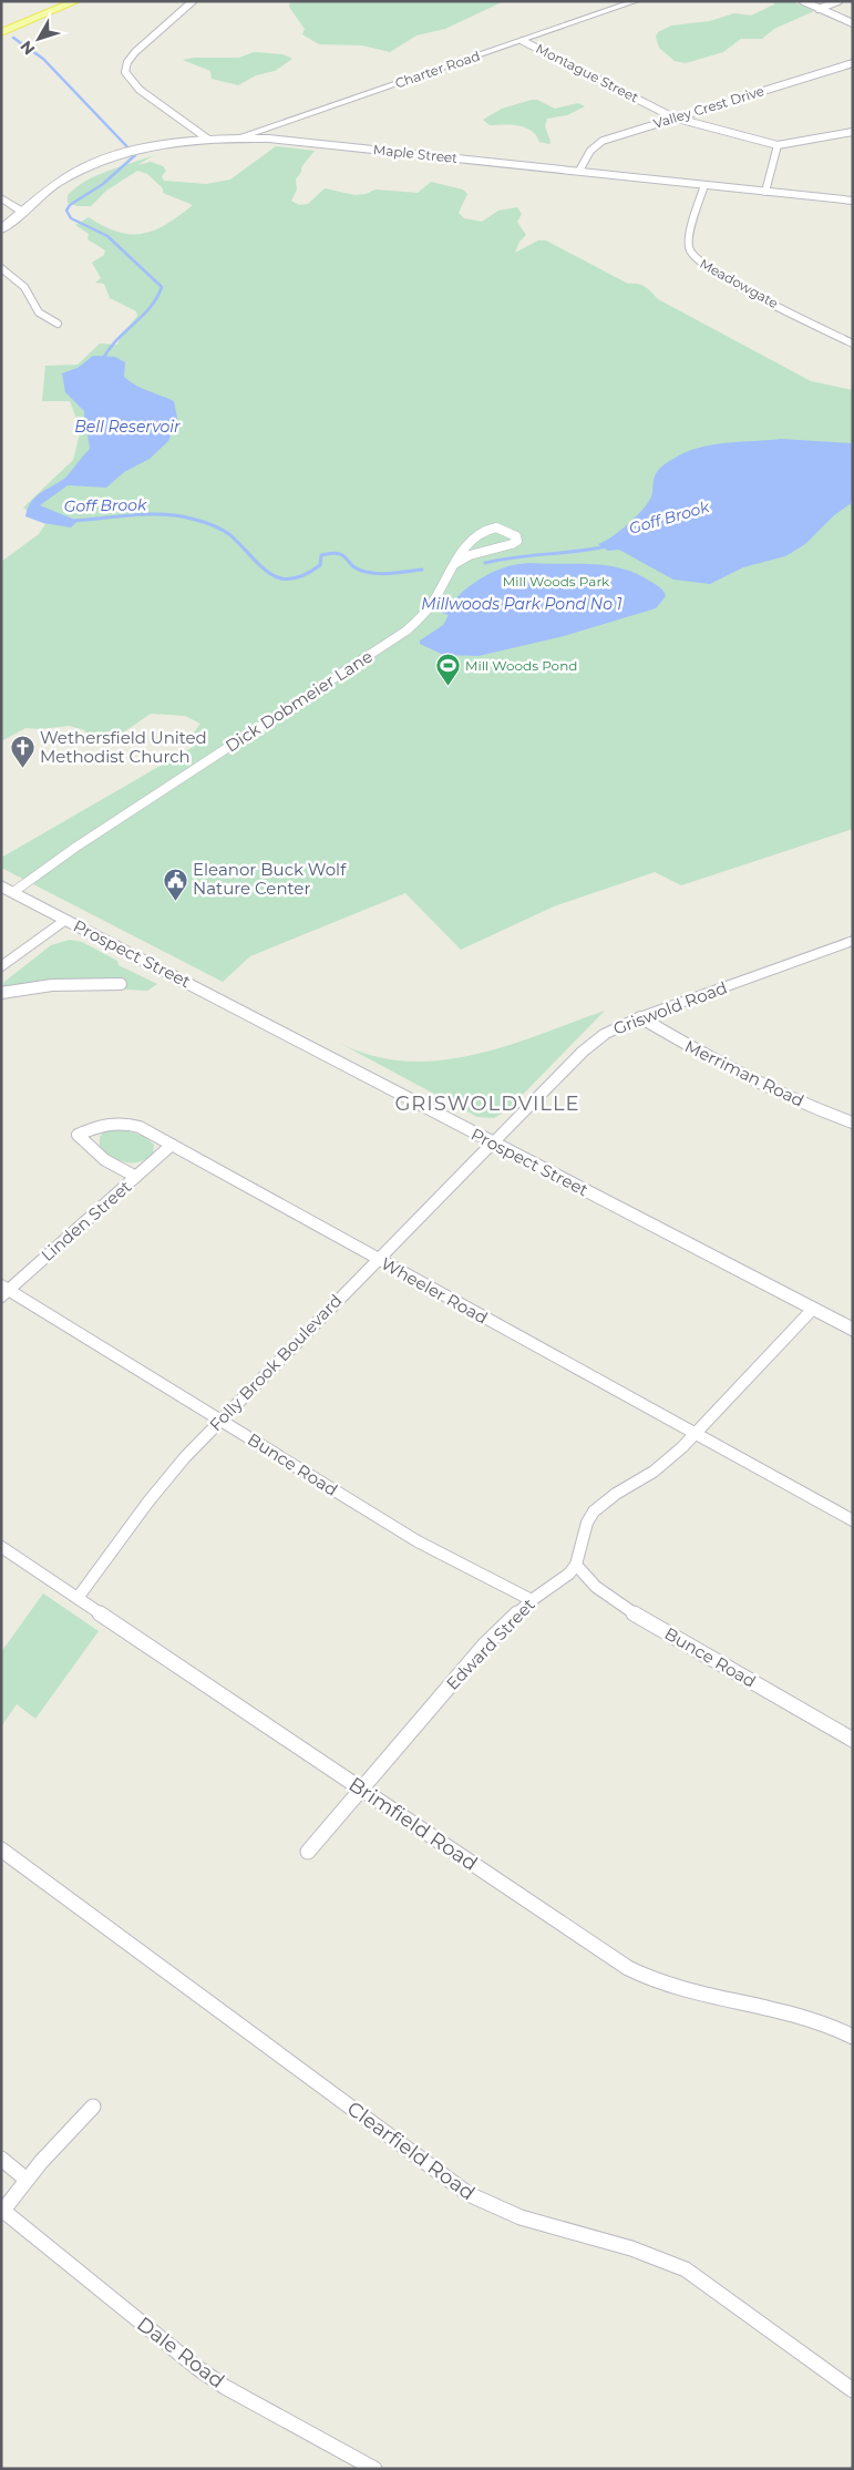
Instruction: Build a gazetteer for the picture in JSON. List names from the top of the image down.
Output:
{
  "streets": {
    "main road": ["Maple Street", "Prospect Street"],
    "street": [
      "Charter Road",
      "Montague Street",
      "Valley Crest Drive",
      "Meadowgate",
      "Dick Dobmeier Lane",
      "Griswold Road",
      "Merriman Road",
      "Linden Street",
      "Wheeler Road",
      "Folly Brook Boulevard",
      "Bunce Road",
      "Edward Street",
      "Brimfield Road",
      "Clearfield Road",
      "Dale Road"
    ]
  },
  "crossings": [
    ["Charter Road", "Montague Street"],
    ["Charter Road", "Maple Street"],
    ["Montague Street", "Valley Crest Drive"],
    ["Valley Crest Drive", "Maple Street"],
    ["Maple Street", "Meadowgate"],
    ["Dick Dobmeier Lane", "Prospect Street"],
    ["Prospect Street", "Griswold Road"],
    ["Prospect Street", "Folly Brook Boulevard"],
    ["Griswold Road", "Merriman Road"],
    ["Griswold Road", "Folly Brook Boulevard"],
    ["Linden Street", "Wheeler Road"],
    ["Linden Street", "Bunce Road"],
    ["Wheeler Road", "Folly Brook Boulevard"],
    ["Folly Brook Boulevard", "Bunce Road"],
    ["Folly Brook Boulevard", "Brimfield Road"],
    ["Bunce Road", "Edward Street"],
    ["Edward Street", "Brimfield Road"]
  ],
  "districts": ["GRISWOLDVILLE"],
  "water": ["Bell Reservoir", "Goff Brook", "Millwoods Park Pond No 1"],
  "parks": ["Mill Woods Park"],
  "places": {
    "sports": ["Mill Woods Pond"],
    "church": ["Wethersfield United Methodist Church"],
    "public building": ["Eleanor Buck Wolf Nature Center"]
  },
  "north": "bottom left"
}
